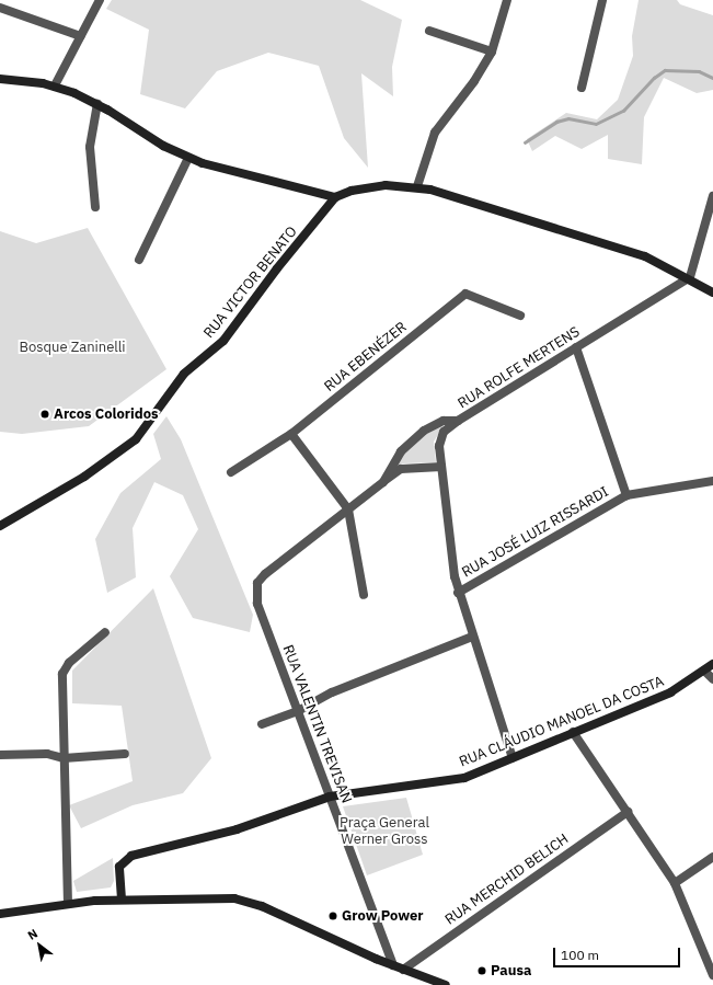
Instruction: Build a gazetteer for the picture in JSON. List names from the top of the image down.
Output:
{
  "streets": {
    "street": [
      "RUA VICTOR BENATO",
      "RUA EBENÉZER",
      "RUA ROLFE MERTENS",
      "RUA JOSÉ LUIZ RISSARDI",
      "RUA CLÁUDIO MANOEL DA COSTA",
      "RUA VALENTIN TREVISAN",
      "RUA MERCHID BELICH"
    ]
  },
  "crossings": [
    ["RUA ROLFE MERTENS", "RUA VALENTIN TREVISAN"],
    ["RUA CLÁUDIO MANOEL DA COSTA", "RUA VALENTIN TREVISAN"]
  ],
  "parks": ["Bosque Zaninelli", "Praça General Werner Gross"],
  "places": ["Arcos Coloridos", "Grow Power", "Pausa"],
  "scale_bar": "100 m",
  "north": "top left"
}
